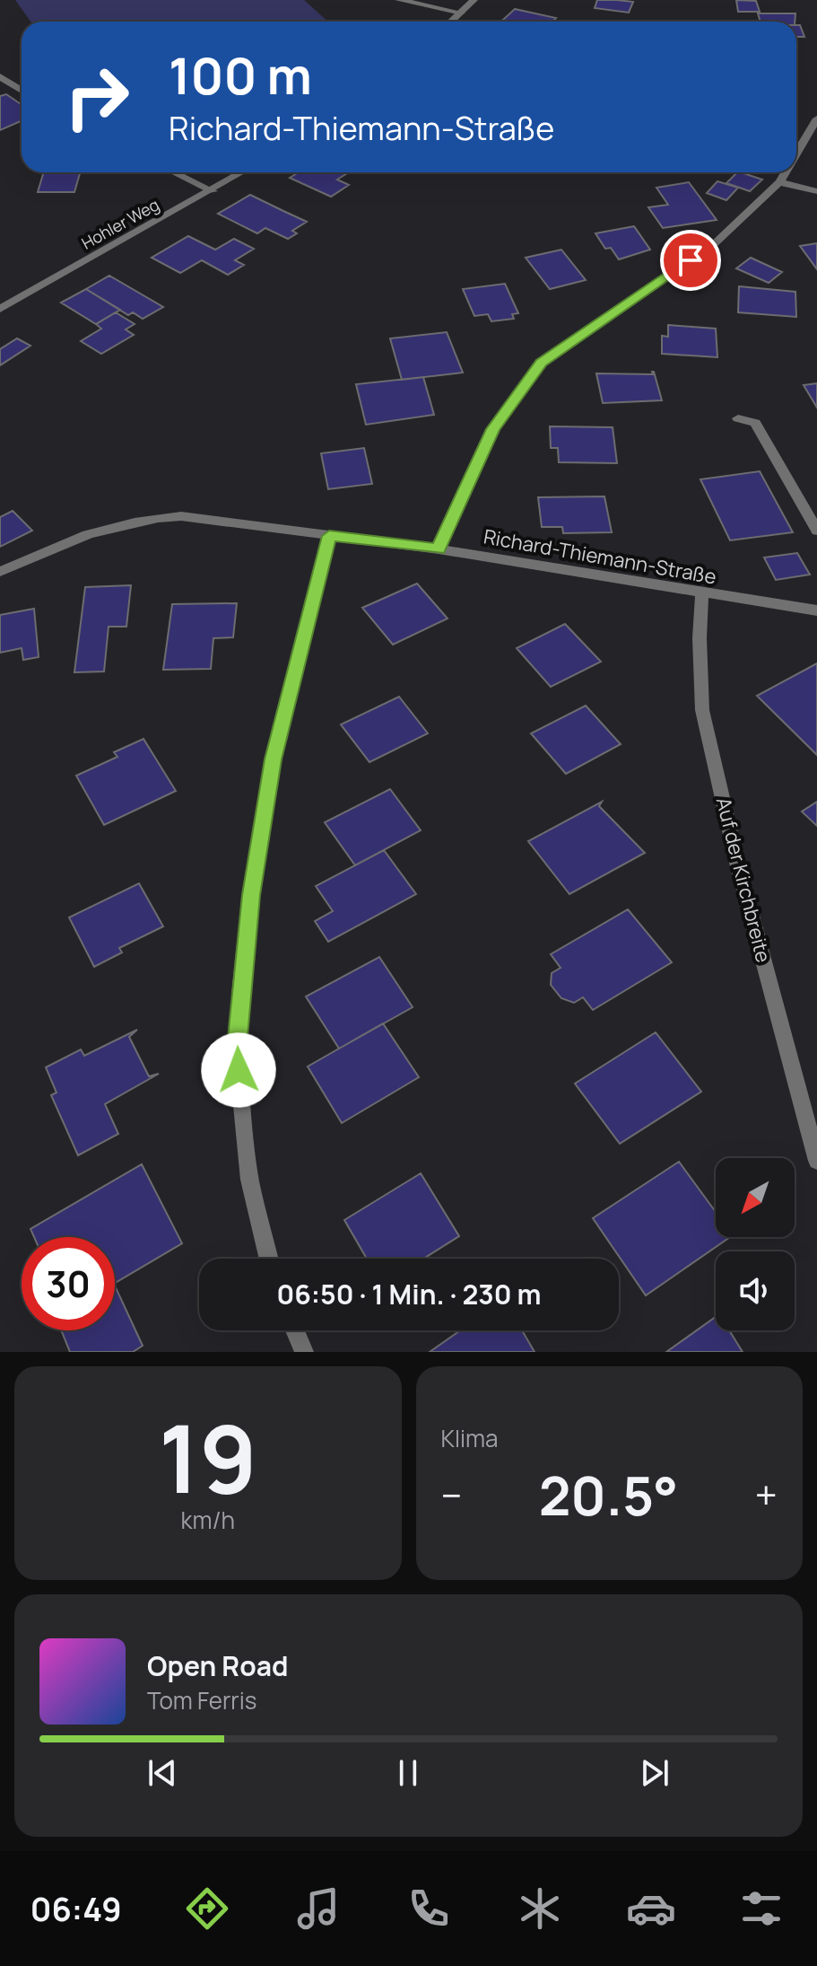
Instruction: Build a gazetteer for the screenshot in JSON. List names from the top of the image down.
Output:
{
  "streets": {
    "street": ["Hohler Weg", "Richard-Thiemann-Straße", "Auf der Kirchbreite"]
  },
  "crossings": [
    ["Richard-Thiemann-Straße", "Auf der Kirchbreite"]
  ],
  "north": "bottom left",
  "page": {
    "turn": ["100 m", "Richard-Thiemann-Straße"],
    "limit": "30",
    "trip": "06:50 · 1 Min. · 230 m",
    "tile": [
      ["19", "km/h"],
      "Klima"
    ],
    "heat": ["−", "20.5°", "+"],
    "song": ["Open Road", "Tom Ferris"],
    "tabs": "06:49"
  }
}
